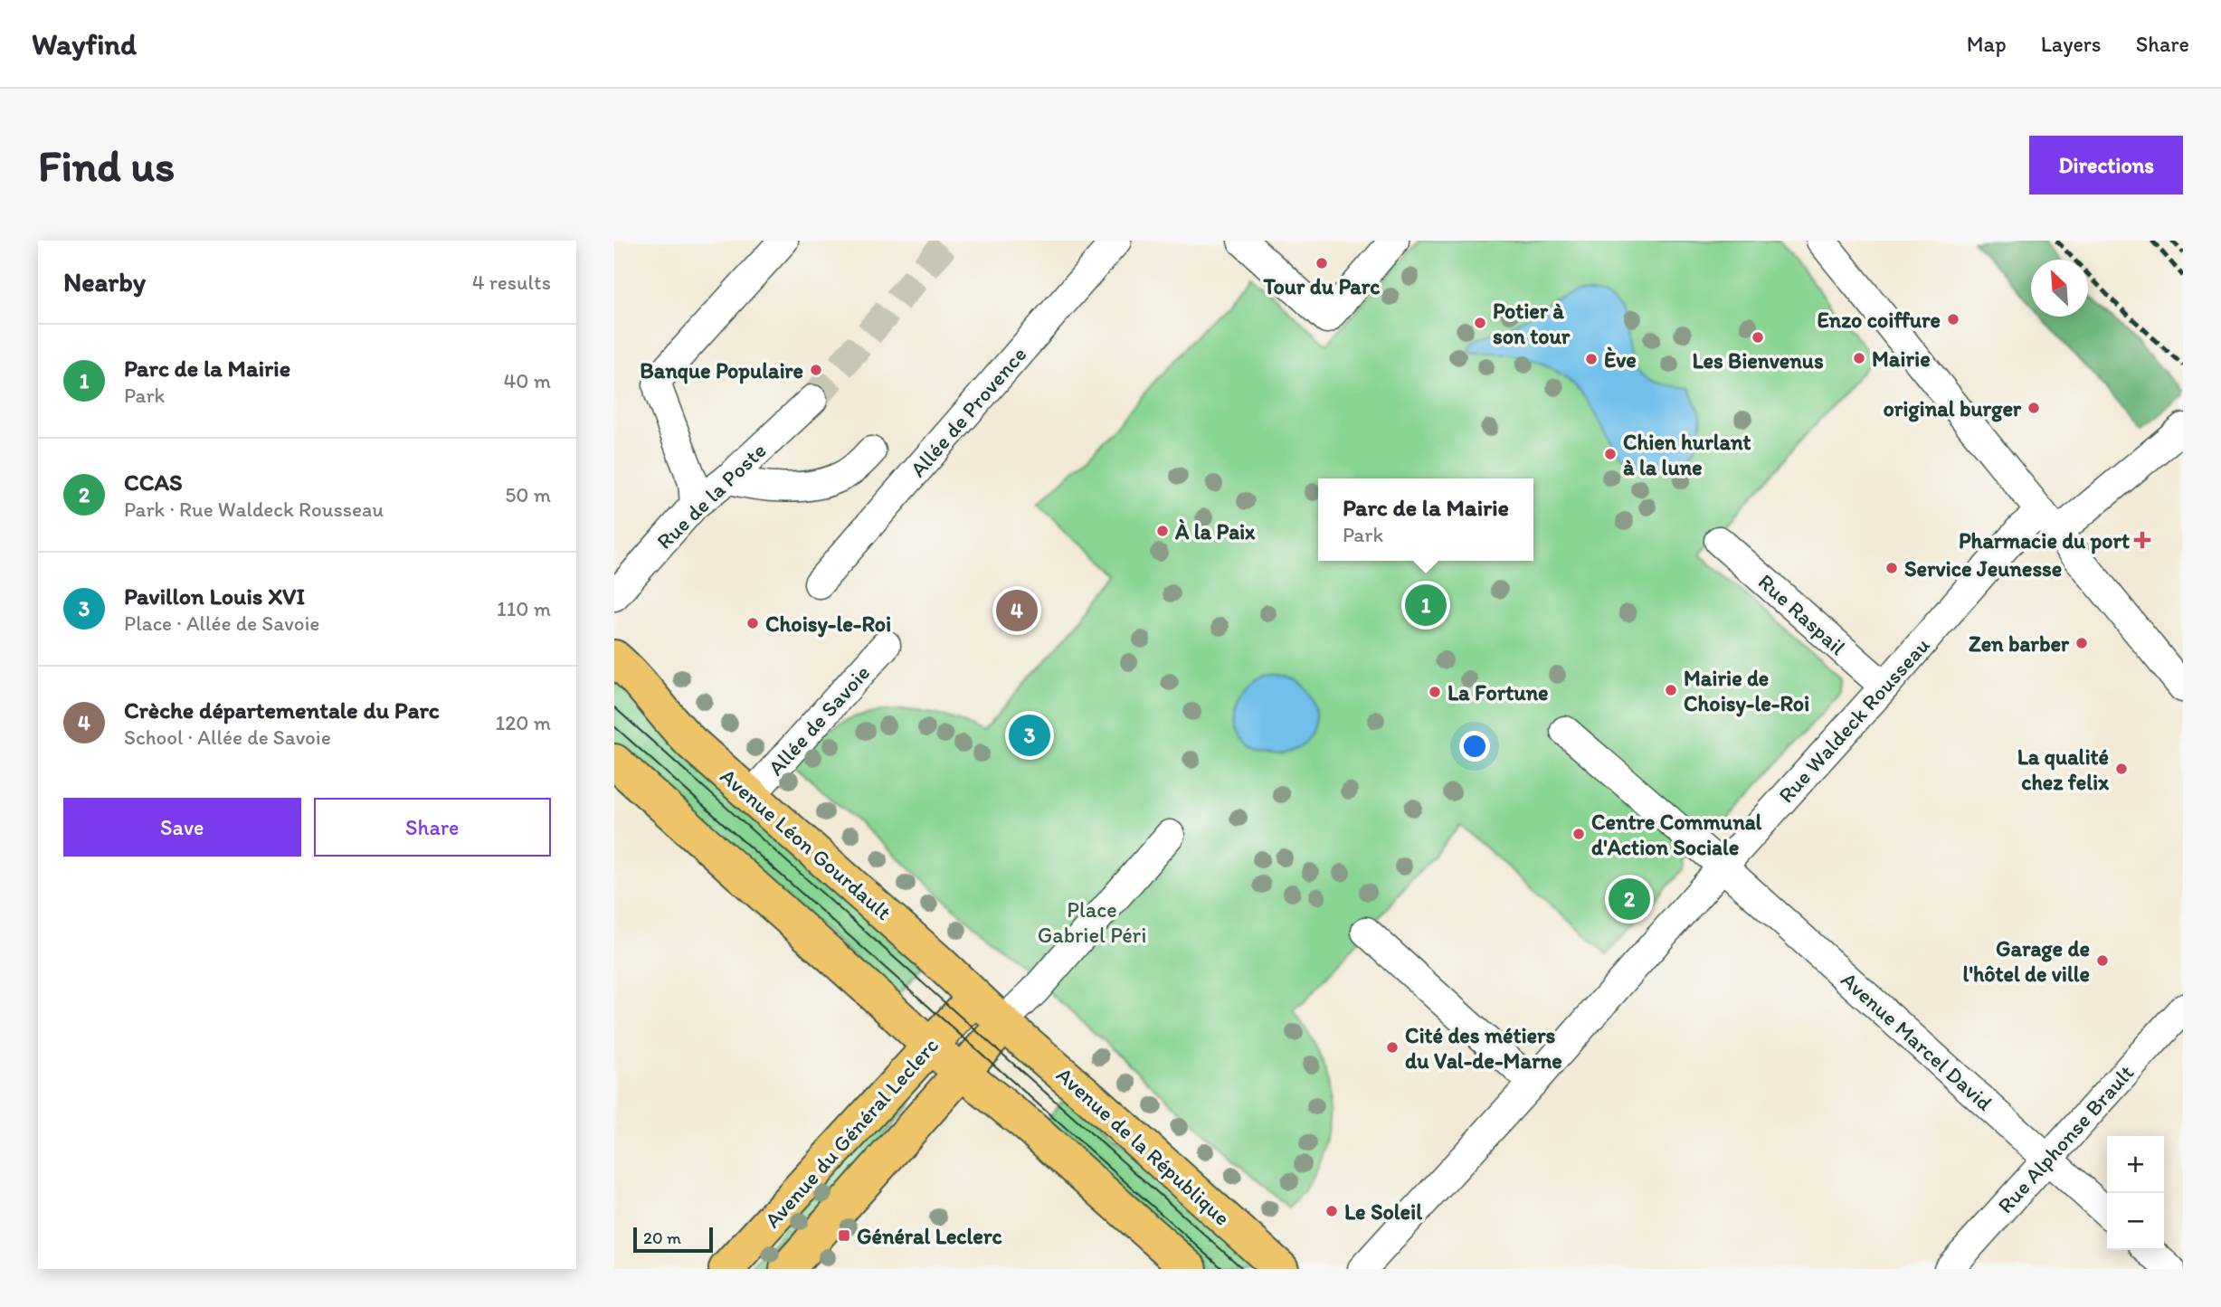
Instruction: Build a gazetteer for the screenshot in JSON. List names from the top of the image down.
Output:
{
  "streets": {
    "main road": ["Avenue Léon Gourdault", "Avenue du Général Leclerc", "Avenue de la République"],
    "street": [
      "Allée de Provence",
      "Rue de la Poste",
      "Rue Raspail",
      "Allée de Savoie",
      "Rue Waldeck Rousseau",
      "Avenue Marcel David",
      "Rue Alphonse Brault"
    ]
  },
  "crossings": [
    ["Rue Raspail", "Rue Waldeck Rousseau"],
    ["Allée de Savoie", "Avenue Léon Gourdault"],
    ["Rue Waldeck Rousseau", "Avenue Marcel David"],
    ["Avenue Léon Gourdault", "Avenue du Général Leclerc"],
    ["Avenue Léon Gourdault", "Avenue de la République"],
    ["Avenue Marcel David", "Rue Alphonse Brault"],
    ["Avenue du Général Leclerc", "Avenue de la République"]
  ],
  "parks": ["Place Gabriel Péri"],
  "places": {
    "other": [
      "Tour du Parc",
      "Enzo coiffure",
      "Potier à son tour",
      "Les Bienvenus",
      "Mairie",
      "Ève",
      "Banque Populaire",
      "original burger",
      "Chien hurlant à la lune",
      "À la Paix",
      "Service Jeunesse",
      "Choisy-le-Roi",
      "Zen barber",
      "Mairie de Choisy-le-Roi",
      "La Fortune",
      "La qualité chez felix",
      "Centre Communal d'Action Sociale",
      "Garage de l'hôtel de ville",
      "Cité des métiers du Val-de-Marne",
      "Le Soleil"
    ],
    "health": ["Pharmacie du port"],
    "transit": ["Général Leclerc"]
  },
  "scale_bar": "20 m",
  "north": "top left",
  "page": {
    "header": "Wayfind",
    "nav": ["Map", "Layers", "Share"],
    "buttons": [
      "Directions",
      ["Save", "Share"]
    ],
    "title": "Find us",
    "heading": ["Nearby", "4 results"],
    "list": [
      {
        "mark": "1",
        "name": "Parc de la Mairie",
        "note": "Park",
        "value": "40 m"
      },
      {
        "mark": "2",
        "name": "CCAS",
        "note": "Park · Rue Waldeck Rousseau",
        "value": "50 m"
      },
      {
        "mark": "3",
        "name": "Pavillon Louis XVI",
        "note": "Place · Allée de Savoie",
        "value": "110 m"
      },
      {
        "mark": "4",
        "name": "Crèche départementale du Parc",
        "note": "School · Allée de Savoie",
        "value": "120 m"
      }
    ],
    "popup": ["Parc de la Mairie", "Park"],
    "pins": [
      "1",
      "4",
      "3",
      "2"
    ],
    "map_buttons": ["+", "−"],
    "scale": "20 m"
  }
}
